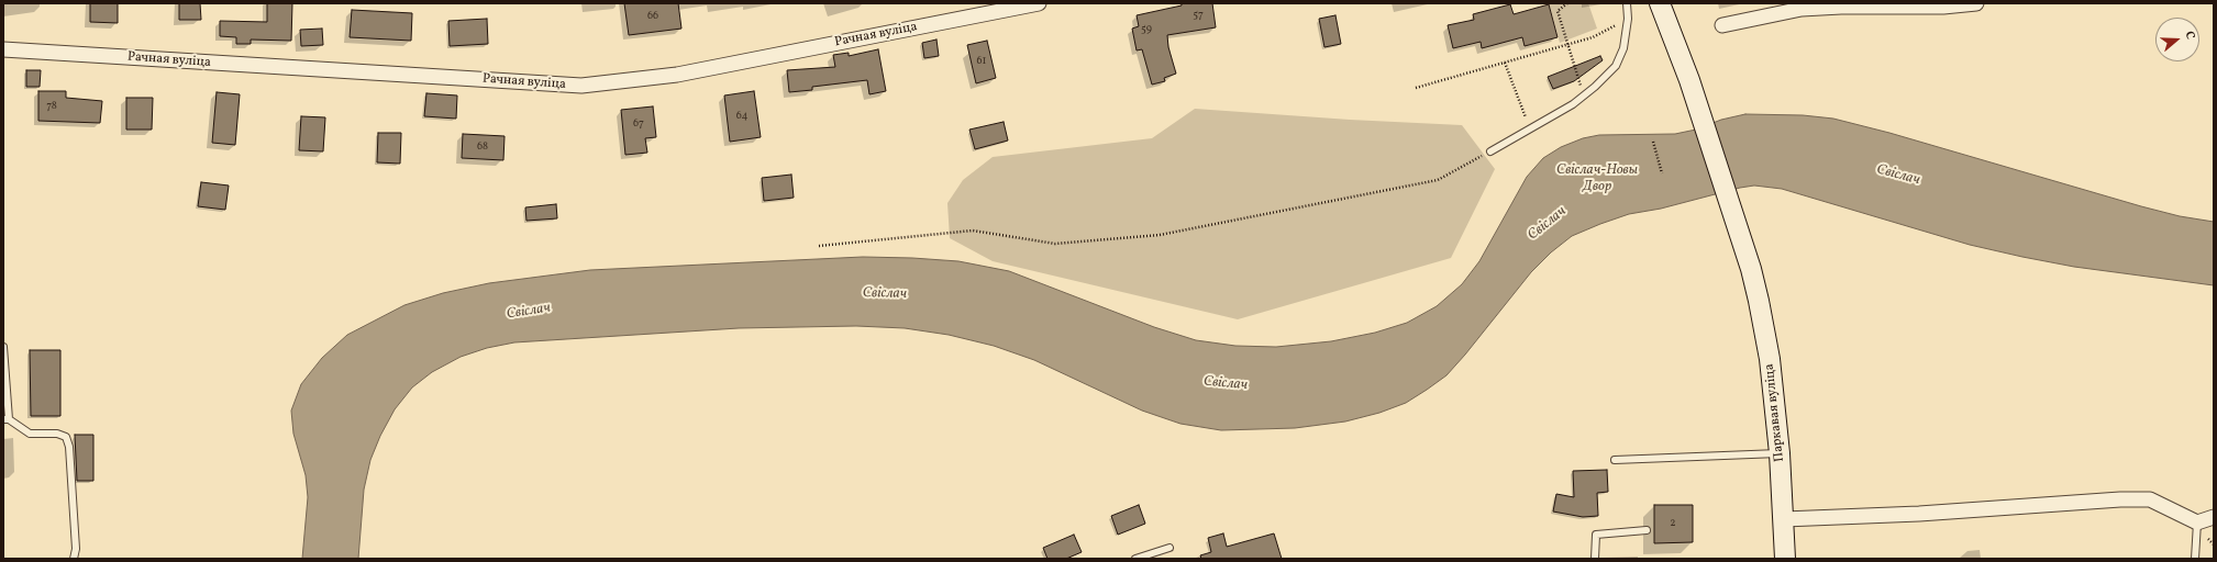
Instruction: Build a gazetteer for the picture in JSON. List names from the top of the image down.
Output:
{
  "streets": {
    "main road": ["Паркавая вуліца"],
    "street": ["Рачная вуліца"]
  },
  "water": ["Свіслач-Новы Двор", "Свіслач"],
  "house_numbers": [
    "57",
    "66",
    "59",
    "61",
    "78",
    "64",
    "67",
    "68",
    "2"
  ],
  "north": "right"
}
